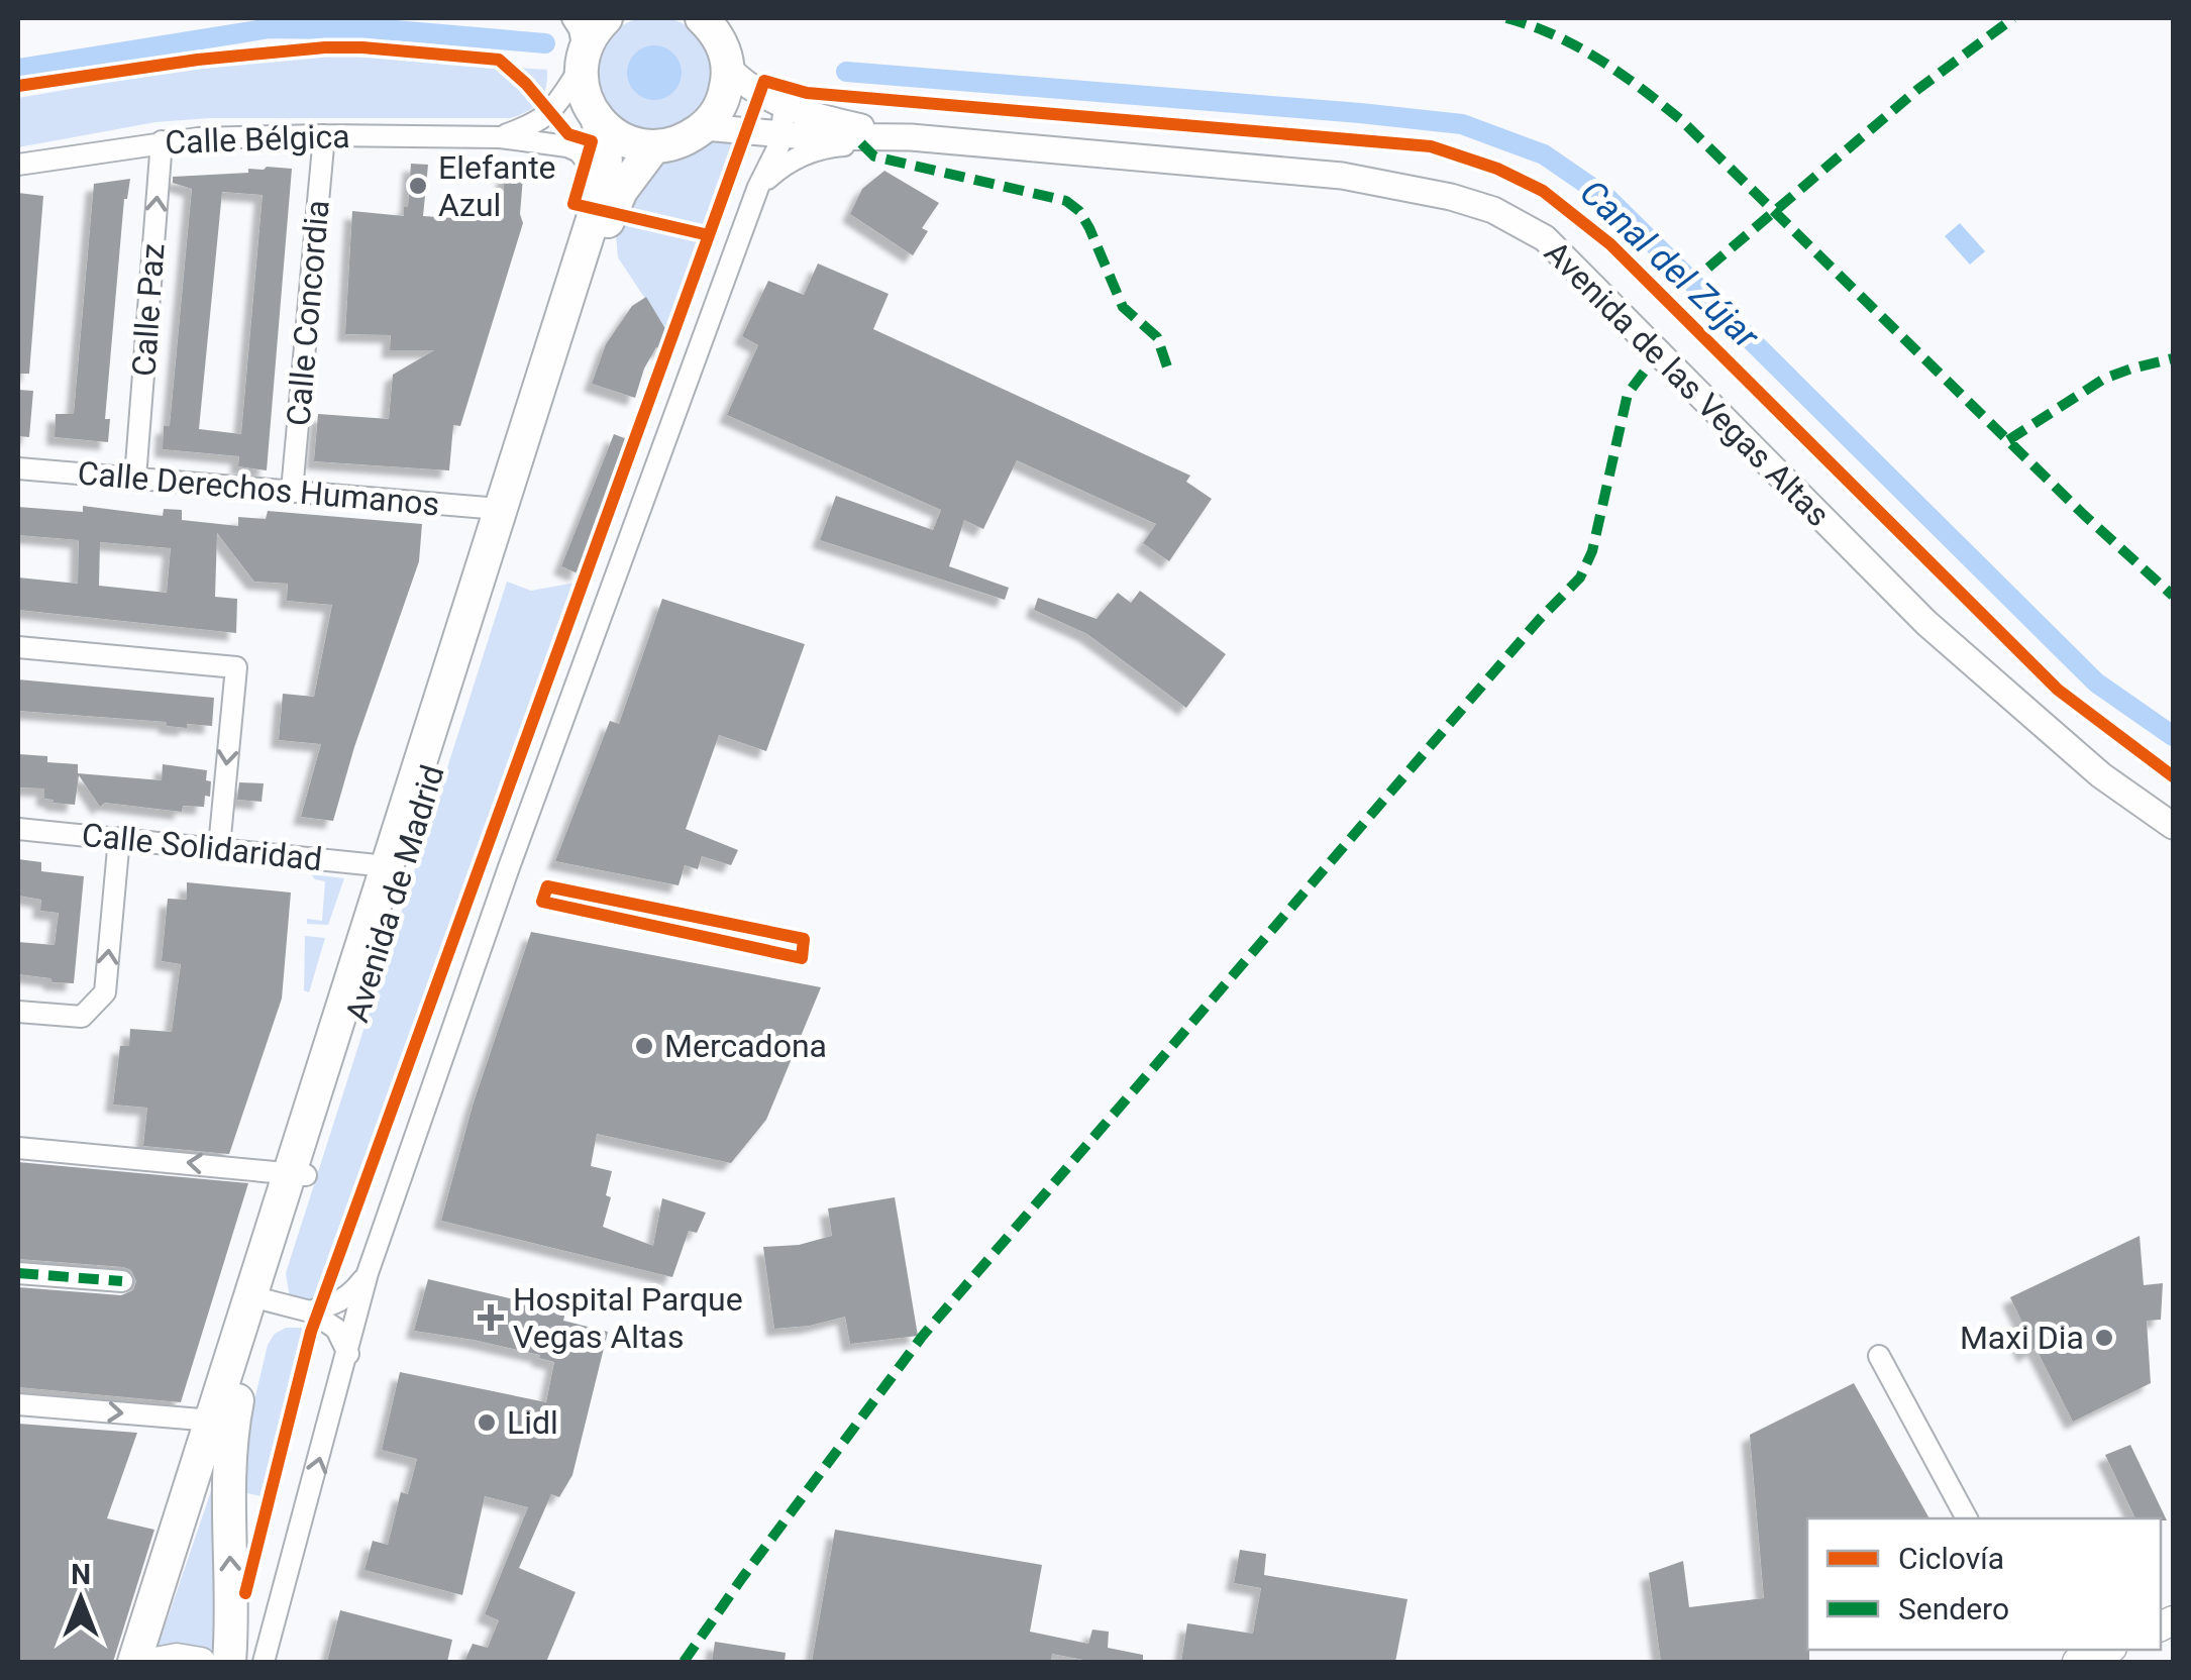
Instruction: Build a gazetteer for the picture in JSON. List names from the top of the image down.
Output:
{
  "streets": {
    "main road": ["Avenida de Madrid"],
    "street": [
      "Calle Bélgica",
      "Calle Paz",
      "Calle Concordia",
      "Avenida de las Vegas Altas",
      "Calle Derechos Humanos",
      "Calle Solidaridad"
    ]
  },
  "crossings": [
    ["Calle Bélgica", "Calle Paz"],
    ["Calle Bélgica", "Calle Concordia"],
    ["Calle Bélgica", "Avenida de Madrid"],
    ["Calle Paz", "Calle Derechos Humanos"],
    ["Calle Concordia", "Calle Derechos Humanos"],
    ["Calle Derechos Humanos", "Avenida de Madrid"],
    ["Calle Solidaridad", "Avenida de Madrid"]
  ],
  "one_way": ["Calle Paz"],
  "water": ["Canal del Zújar"],
  "places": {
    "other": [
      "Elefante Azul",
      "Mercadona",
      "Maxi Dia",
      "Lidl"
    ],
    "health": ["Hospital Parque Vegas Altas"]
  },
  "legend": ["Ciclovía", "Sendero"],
  "north": "top"
}
